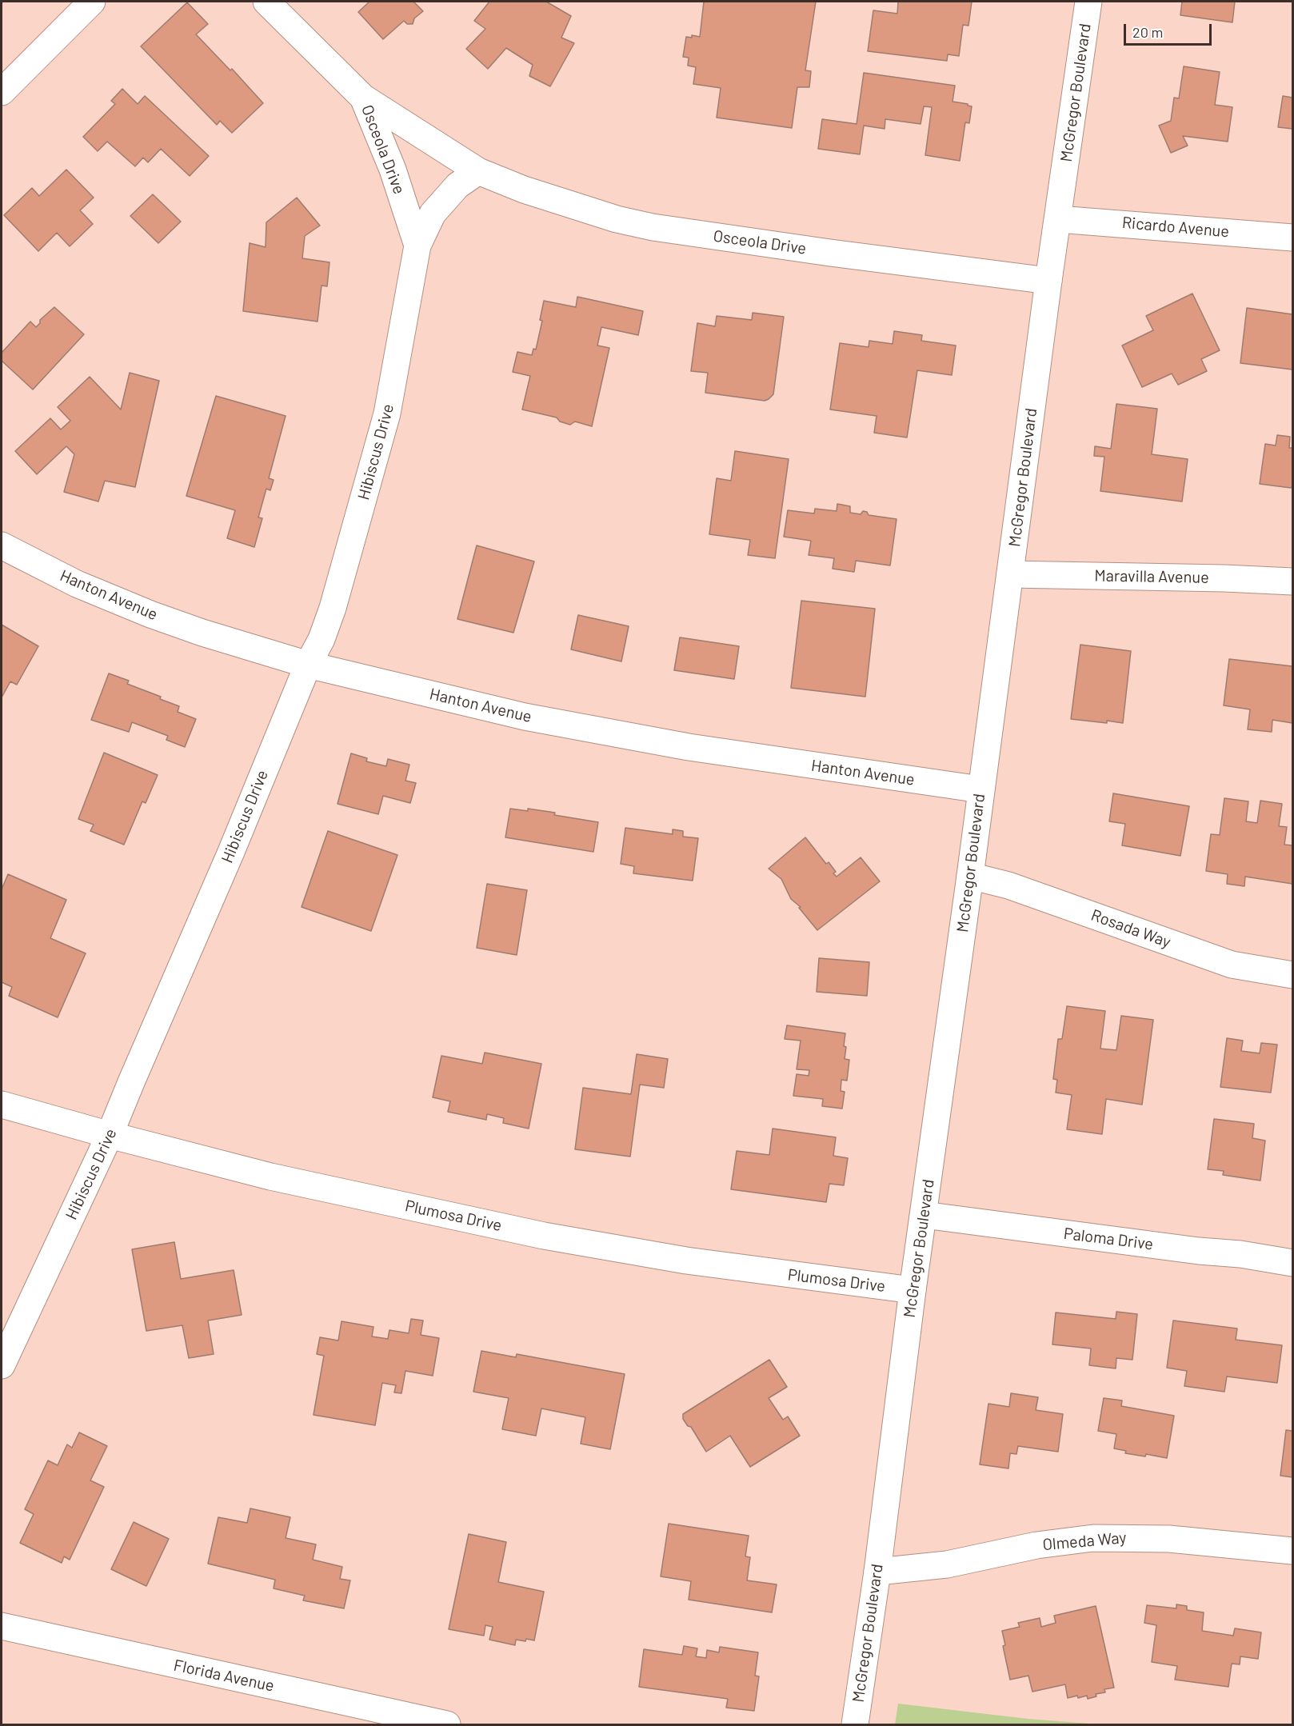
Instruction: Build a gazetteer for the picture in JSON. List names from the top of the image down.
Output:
{
  "streets": {
    "street": [
      "McGregor Boulevard",
      "Osceola Drive",
      "Ricardo Avenue",
      "Hibiscus Drive",
      "Maravilla Avenue",
      "Hanton Avenue",
      "Rosada Way",
      "Plumosa Drive",
      "Paloma Drive",
      "Olmeda Way",
      "Florida Avenue"
    ]
  },
  "crossings": [
    ["McGregor Boulevard", "Osceola Drive"],
    ["McGregor Boulevard", "Ricardo Avenue"],
    ["McGregor Boulevard", "Maravilla Avenue"],
    ["McGregor Boulevard", "Hanton Avenue"],
    ["McGregor Boulevard", "Rosada Way"],
    ["McGregor Boulevard", "Plumosa Drive"],
    ["McGregor Boulevard", "Paloma Drive"],
    ["McGregor Boulevard", "Olmeda Way"],
    ["Osceola Drive", "Hibiscus Drive"],
    ["Hibiscus Drive", "Hanton Avenue"],
    ["Hibiscus Drive", "Plumosa Drive"]
  ],
  "scale_bar": "20 m"
}
